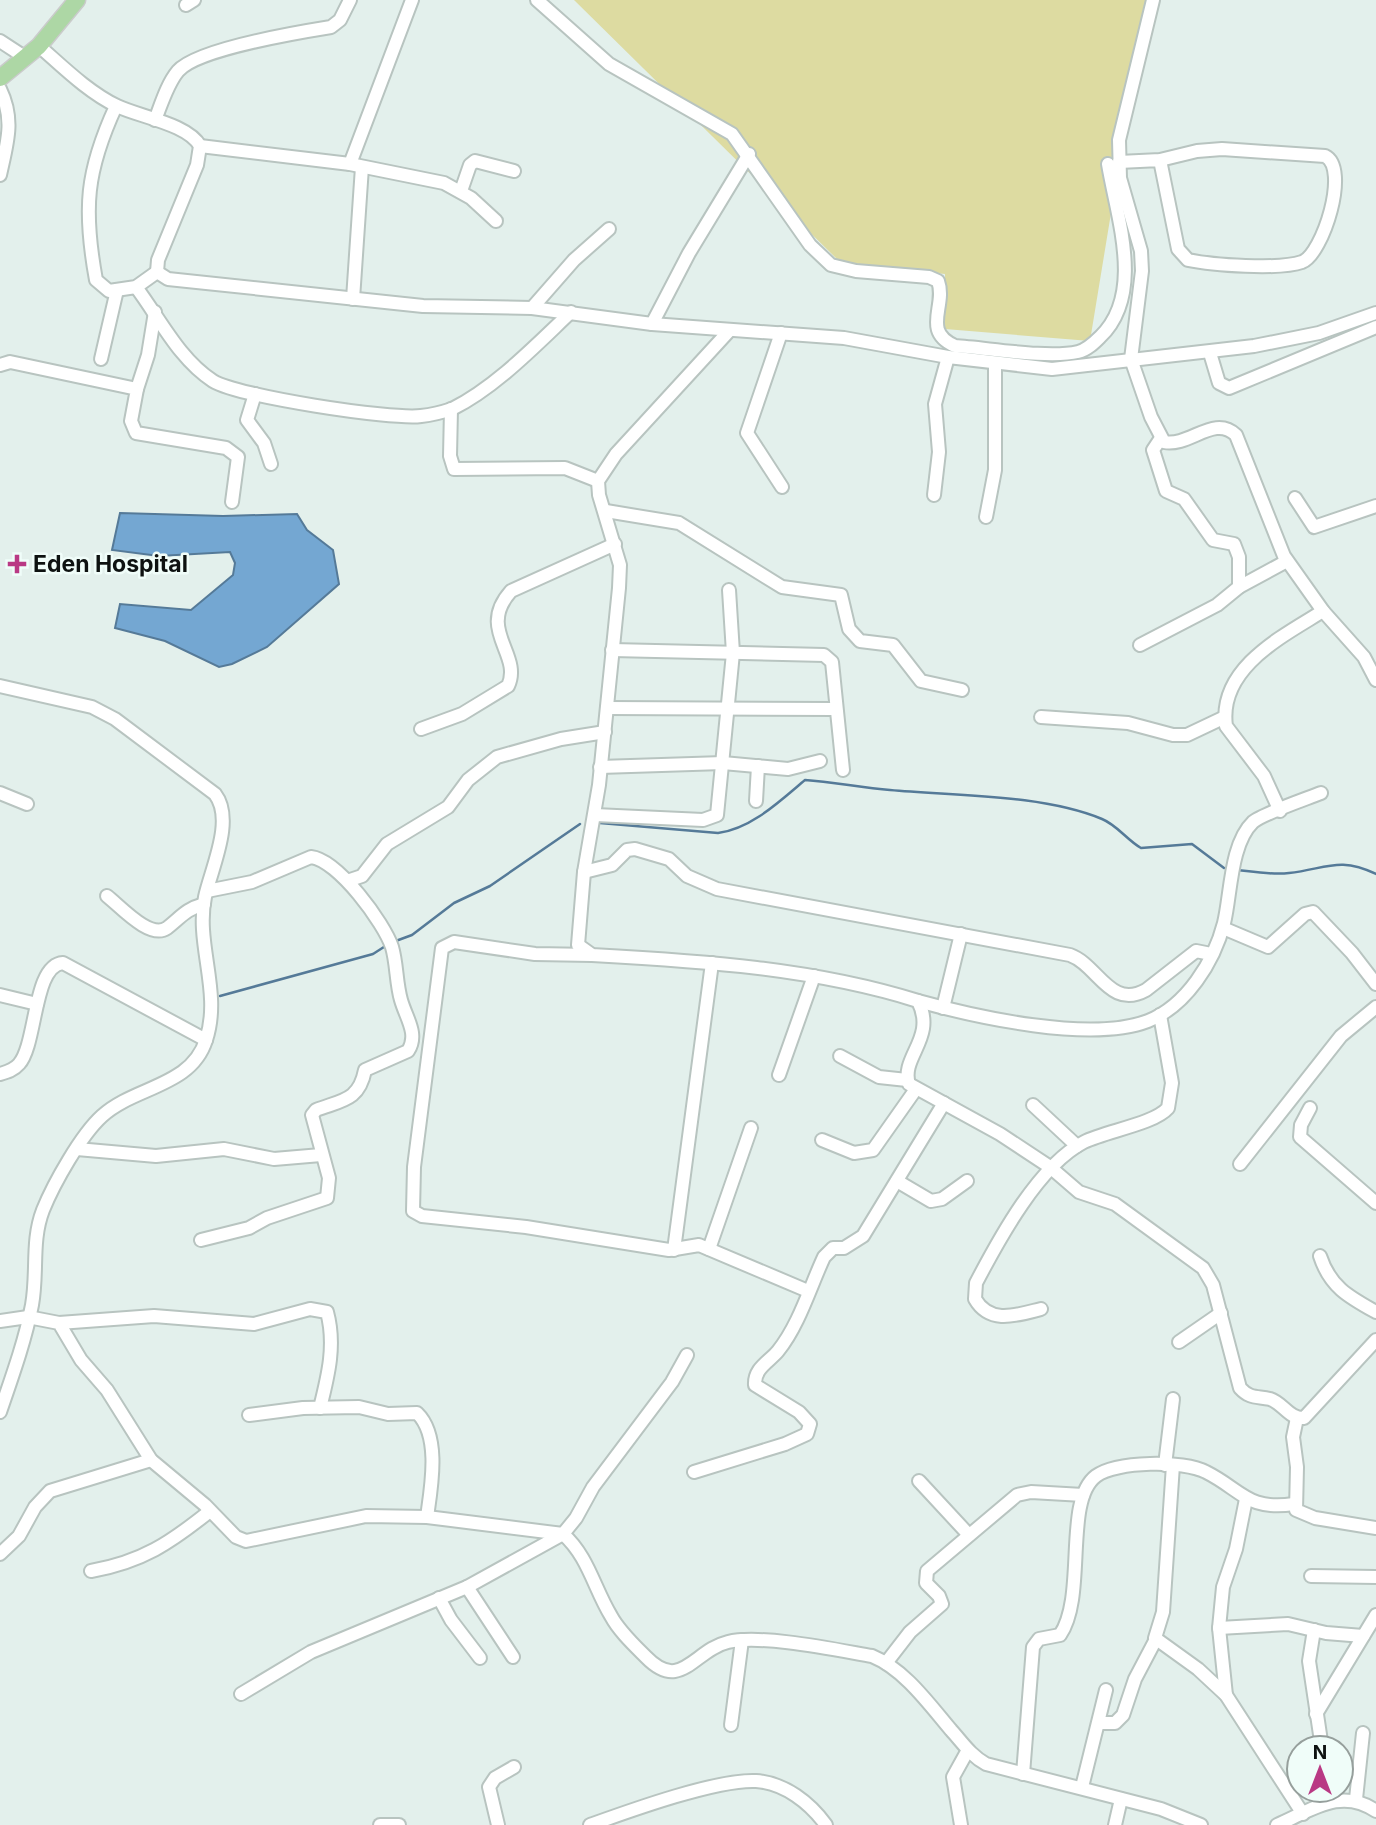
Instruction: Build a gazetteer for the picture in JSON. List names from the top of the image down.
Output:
{
  "places": {
    "health": ["Eden Hospital"]
  },
  "north": "top"
}
